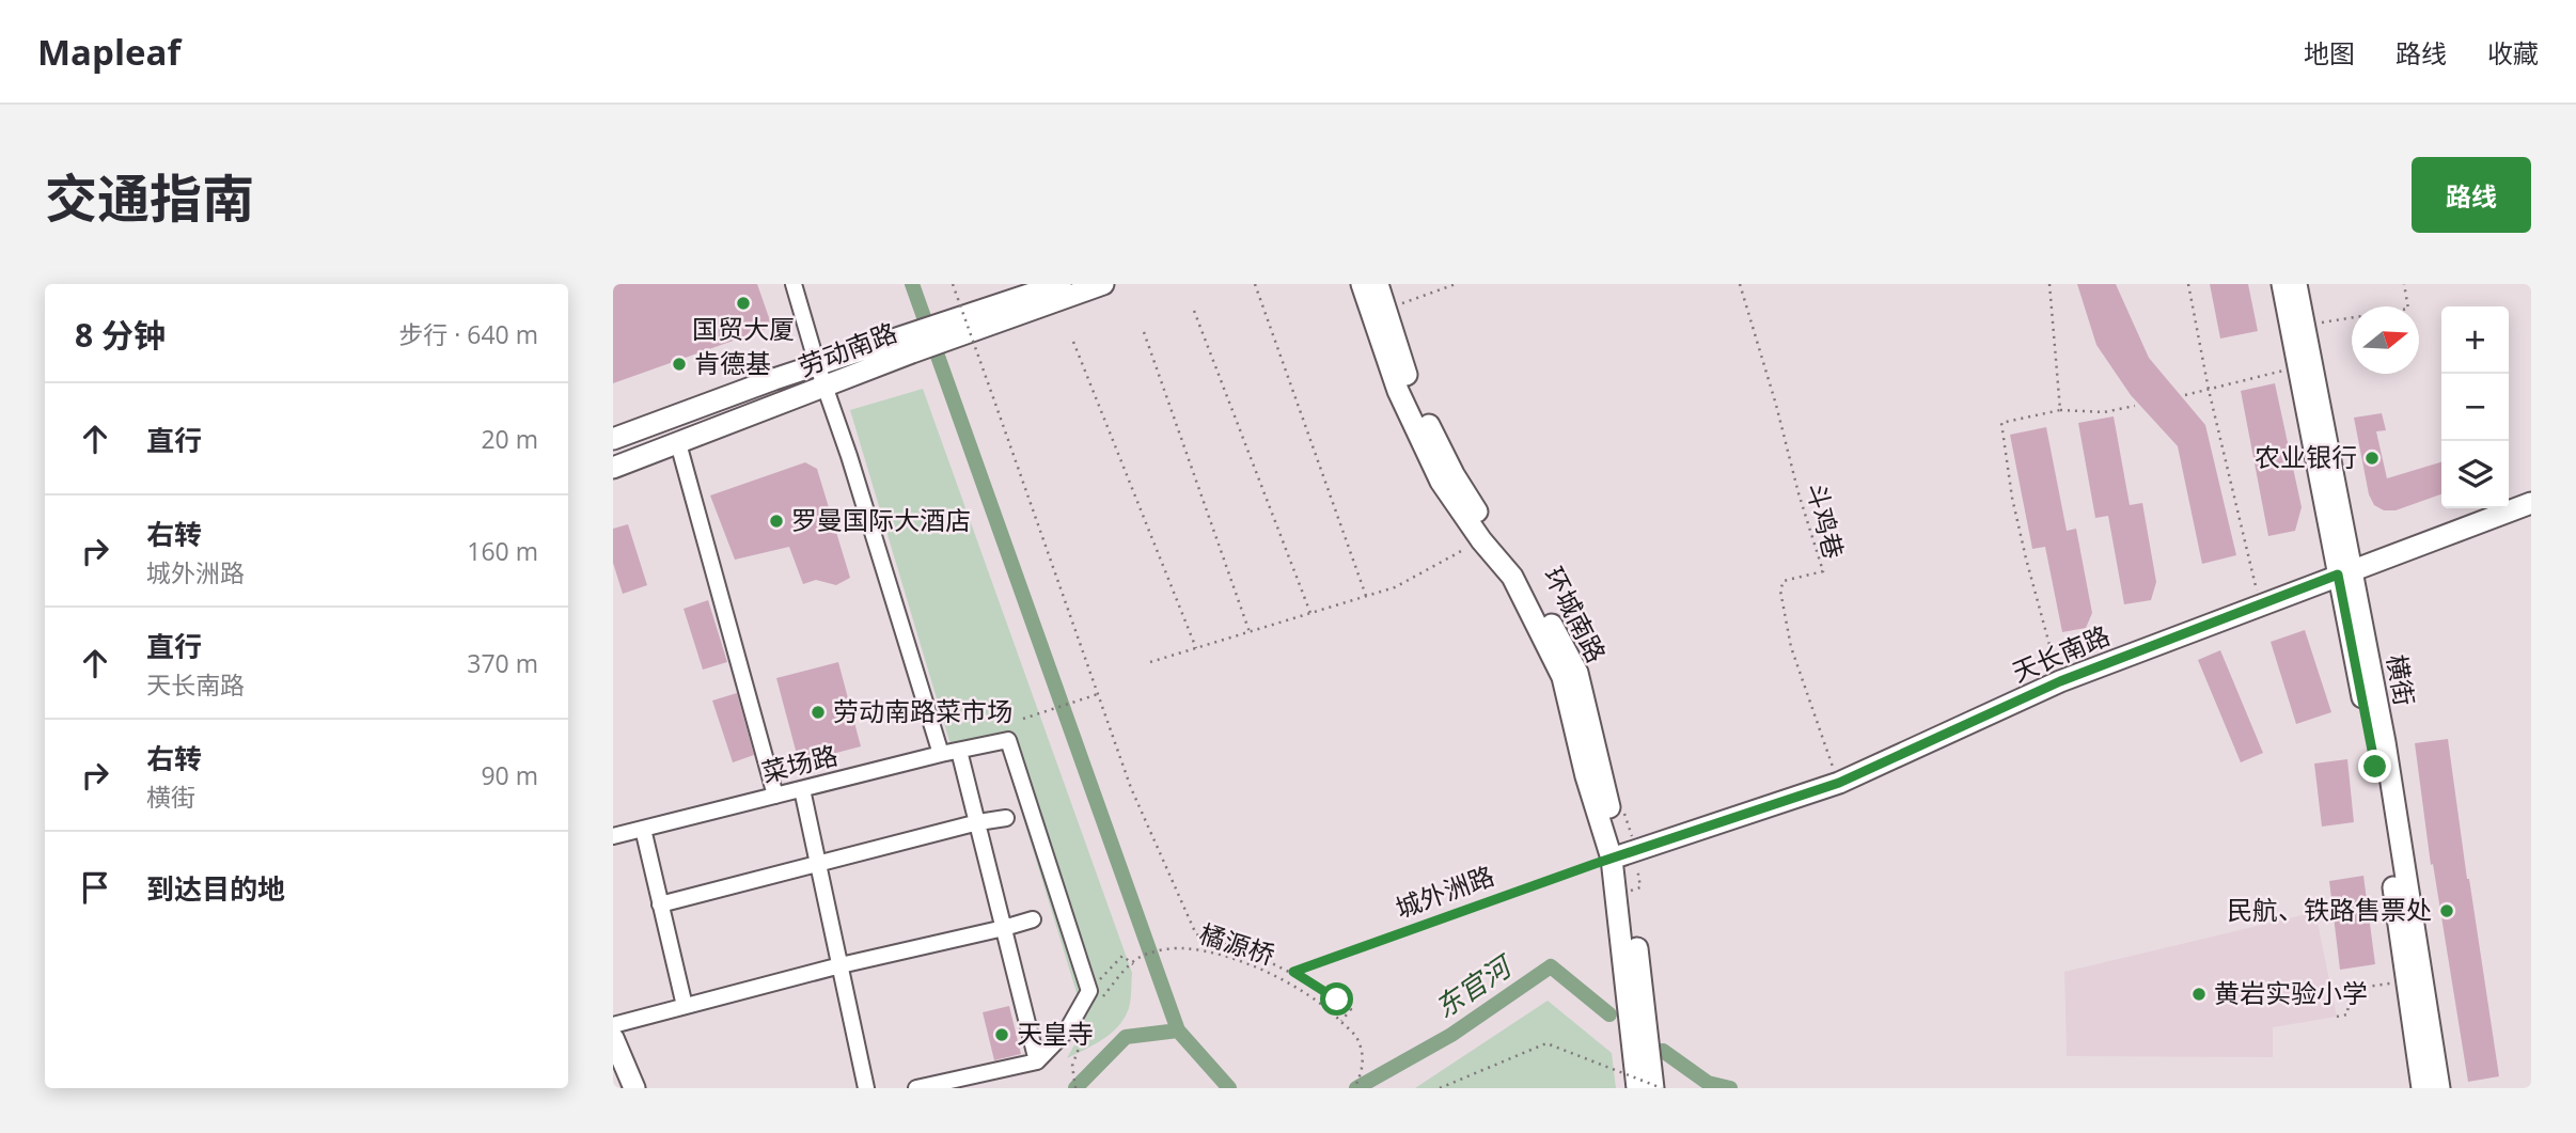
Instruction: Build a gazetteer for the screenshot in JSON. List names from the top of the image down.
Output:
{
  "streets": {
    "main road": [
      "劳动南路",
      "环城南路",
      "天长南路",
      "横街"
    ],
    "street": ["菜场路"],
    "path": ["斗鸡巷", "城外洲路", "橘源桥"]
  },
  "crossings": [
    ["斗鸡巷", "天长南路"],
    ["环城南路", "天长南路"],
    ["环城南路", "城外洲路"],
    ["天长南路", "横街"],
    ["天长南路", "城外洲路"],
    ["菜场路", "橘源桥"]
  ],
  "water": ["东官河"],
  "places": [
    "国贸大厦",
    "肯德基",
    "农业银行",
    "罗曼国际大酒店",
    "劳动南路菜市场",
    "民航、铁路售票处",
    "黄岩实验小学",
    "天皇寺"
  ],
  "north": "right",
  "page": {
    "header": "Mapleaf",
    "nav": ["地图", "路线", "收藏"],
    "title": "交通指南",
    "buttons": "路线",
    "heading": ["8 分钟", "步行 · 640 m"],
    "map_buttons": ["+", "−"],
    "list": [
      ["直行", "20 m"],
      ["右转", "城外洲路", "160 m"],
      ["直行", "天长南路", "370 m"],
      ["右转", "横街", "90 m"],
      "到达目的地"
    ]
  }
}
